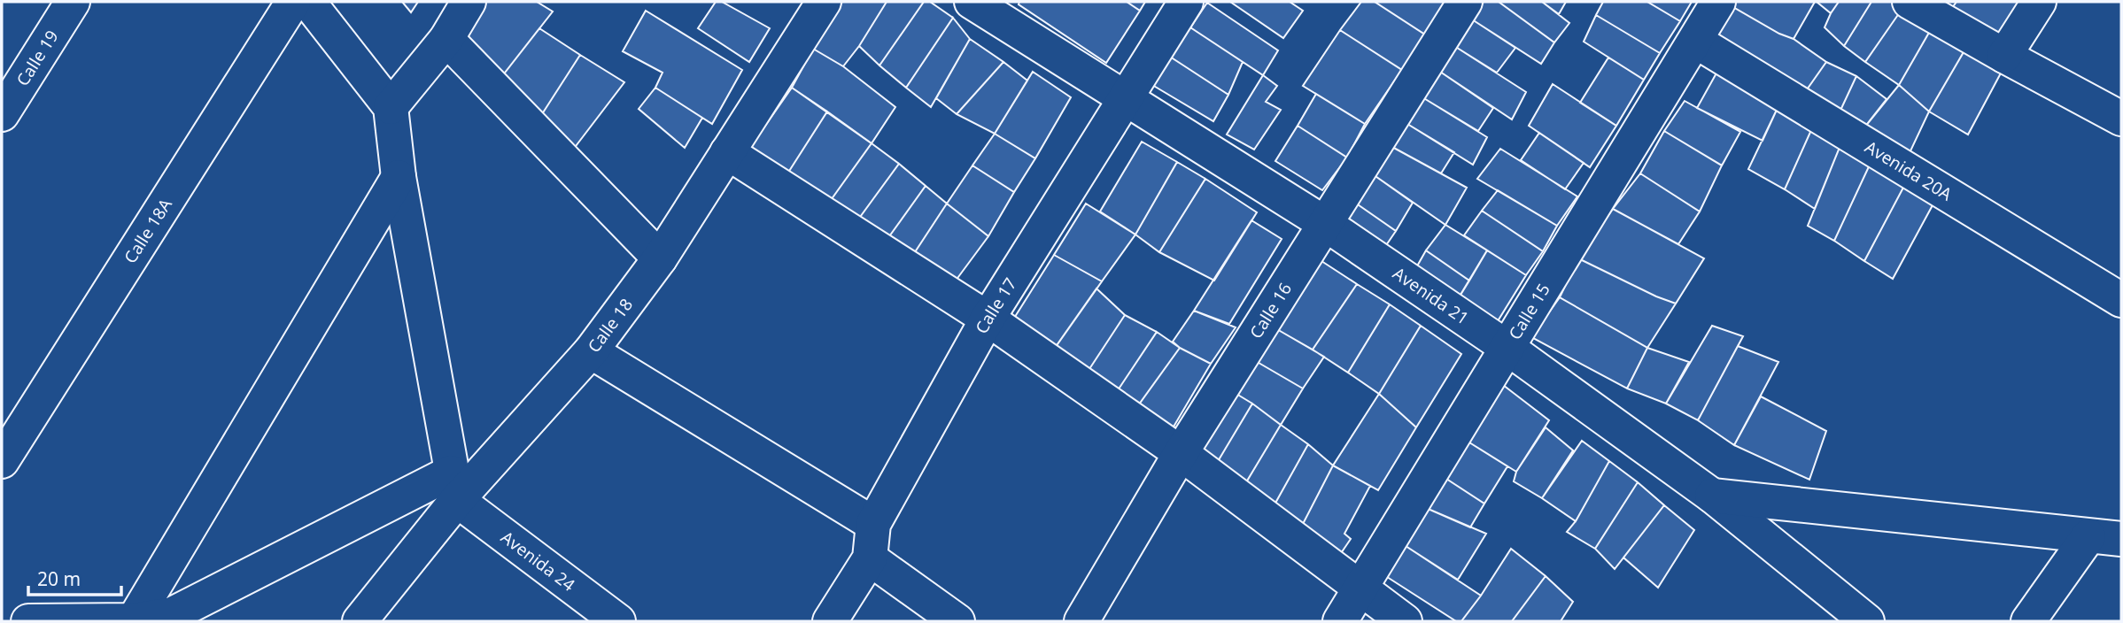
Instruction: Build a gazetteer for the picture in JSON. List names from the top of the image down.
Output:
{
  "streets": {
    "street": [
      "Calle 19",
      "Avenida 20A",
      "Calle 18A",
      "Avenida 21",
      "Calle 17",
      "Calle 16",
      "Calle 15",
      "Calle 18",
      "Avenida 24"
    ]
  },
  "crossings": [
    ["Avenida 20A", "Calle 15"],
    ["Avenida 21", "Calle 17"],
    ["Avenida 21", "Calle 16"],
    ["Avenida 21", "Calle 15"],
    ["Calle 18", "Avenida 24"]
  ],
  "scale_bar": "20 m"
}
